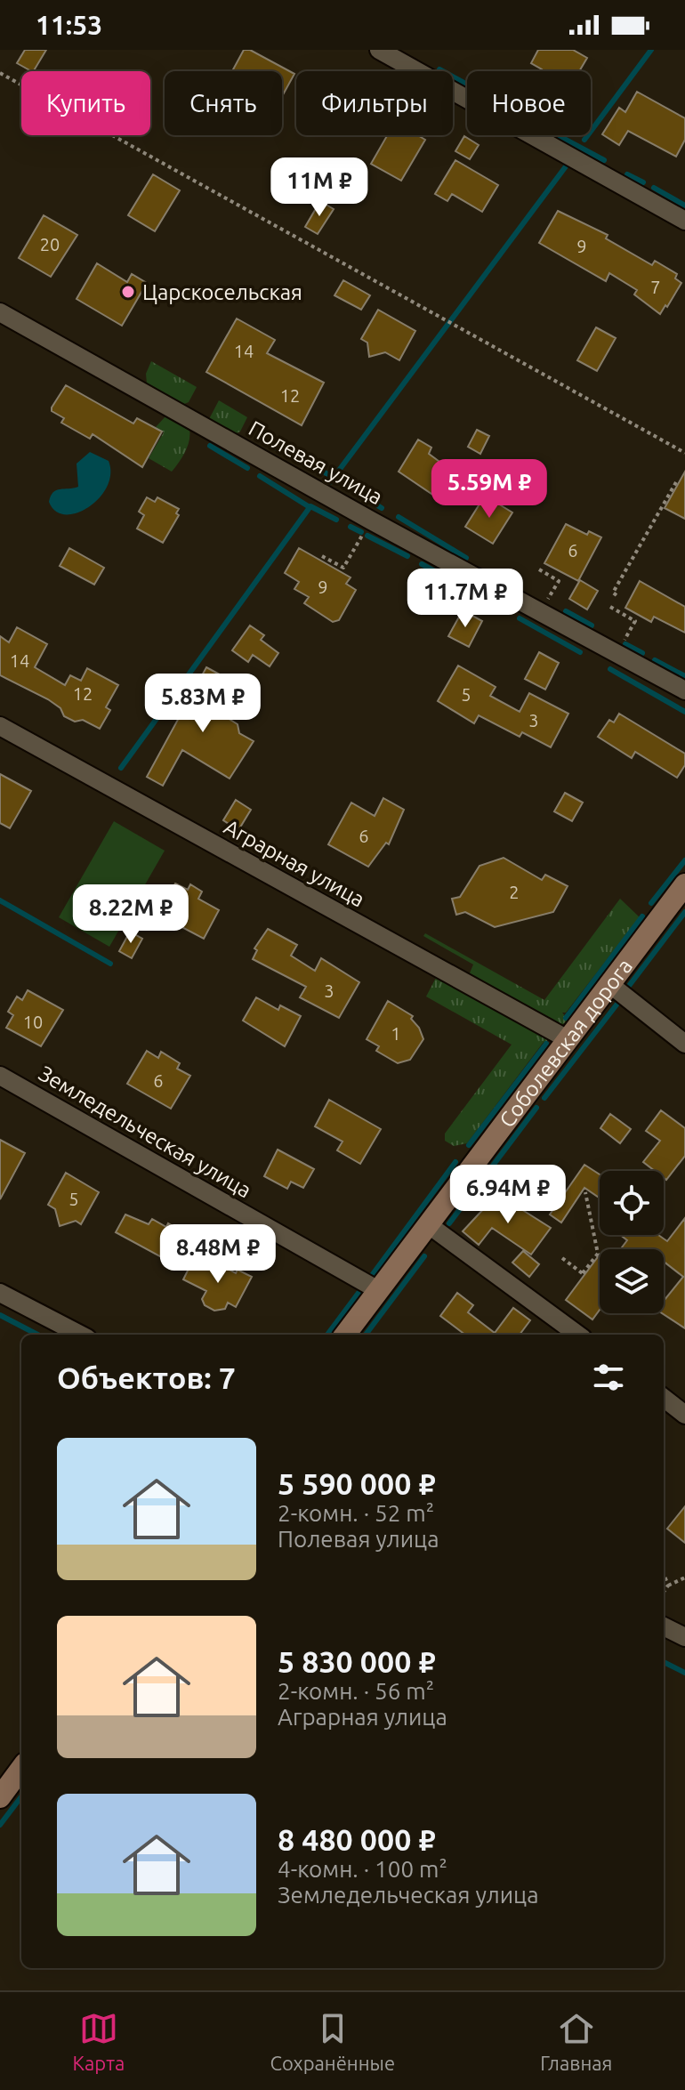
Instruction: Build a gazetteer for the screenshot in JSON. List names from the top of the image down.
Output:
{
  "streets": {
    "street": [
      "Полевая улица",
      "Аграрная улица",
      "Соболевская дорога",
      "Земледельческая улица"
    ]
  },
  "crossings": [
    ["Аграрная улица", "Соболевская дорога"],
    ["Соболевская дорога", "Земледельческая улица"]
  ],
  "places": ["Царскосельская"],
  "house_numbers": [
    "20",
    "9",
    "7",
    "14",
    "12",
    "6",
    "9",
    "14",
    "12",
    "5",
    "3",
    "6",
    "2",
    "3",
    "10",
    "1",
    "6",
    "5"
  ],
  "page": {
    "status": "11:53",
    "chip": [
      "Купить",
      "Снять",
      "Фильтры",
      "Новое"
    ],
    "price": [
      "11M ₽",
      "5.59M ₽",
      "11.7M ₽",
      "5.83M ₽",
      "8.22M ₽",
      "6.94M ₽",
      "8.48M ₽"
    ],
    "heading": "Объектов: 7",
    "list": [
      {
        "name": "5 590 000 ₽",
        "note": "2-комн. · 52 m² · Полевая улица"
      },
      {
        "name": "5 830 000 ₽",
        "note": "2-комн. · 56 m² · Аграрная улица"
      },
      {
        "name": "8 480 000 ₽",
        "note": "4-комн. · 100 m² · Земледельческая улица"
      }
    ],
    "tabs": ["Карта", "Сохранённые", "Главная"]
  }
}
